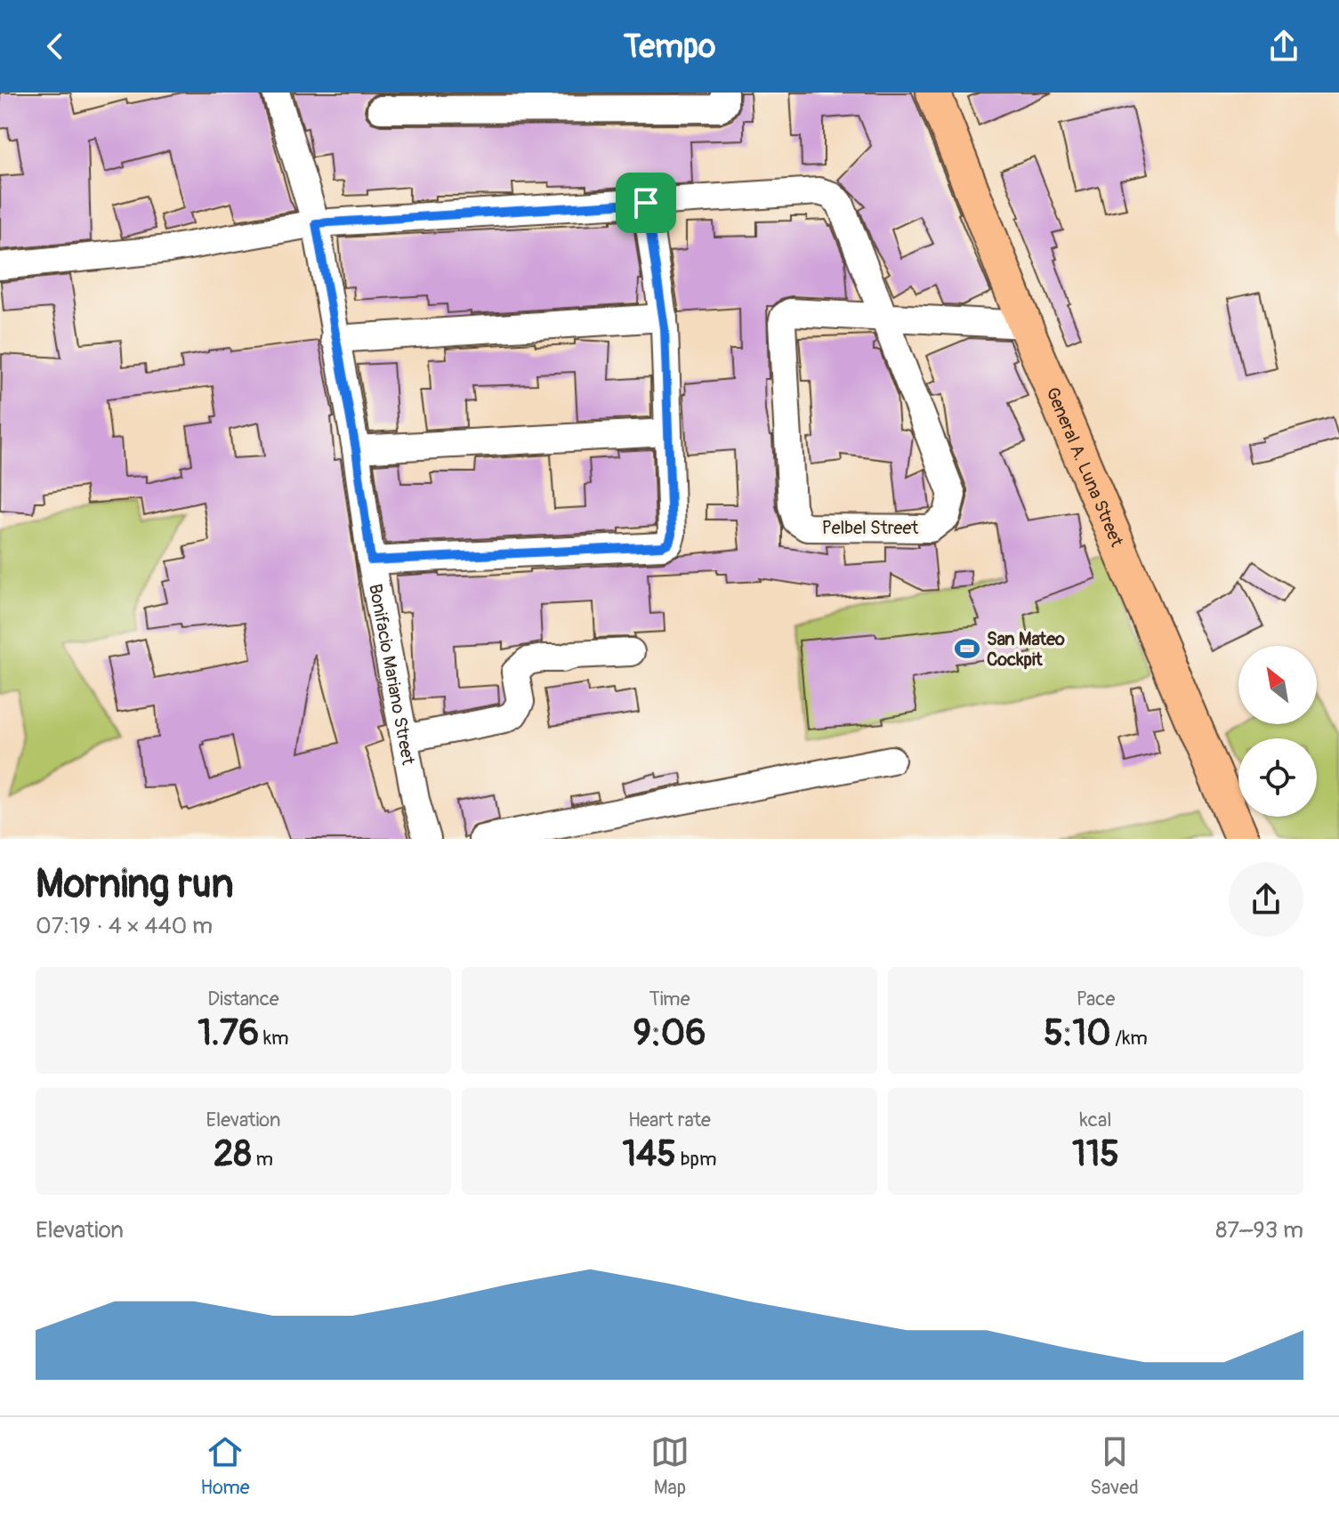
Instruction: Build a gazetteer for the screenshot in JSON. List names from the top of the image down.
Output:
{
  "streets": {
    "main road": ["General A. Luna Street"],
    "street": ["Pelbel Street", "Bonifacio Mariano Street"]
  },
  "crossings": [
    ["General A. Luna Street", "Pelbel Street"],
    ["Pelbel Street", "Bonifacio Mariano Street"]
  ],
  "places": {
    "sports": ["San Mateo Cockpit"]
  },
  "north": "top left",
  "page": {
    "header": "Tempo",
    "heading": ["Morning run", "07:19 · 4 × 440 m"],
    "stats": [
      ["Distance", "1.76 km"],
      ["Time", "9:06"],
      ["Pace", "5:10 /km"],
      ["Elevation", "28 m"],
      ["Heart rate", "145 bpm"],
      ["kcal", "115"]
    ],
    "chart": ["Elevation", "87–93 m"],
    "tabs": ["Home", "Map", "Saved"]
  }
}
